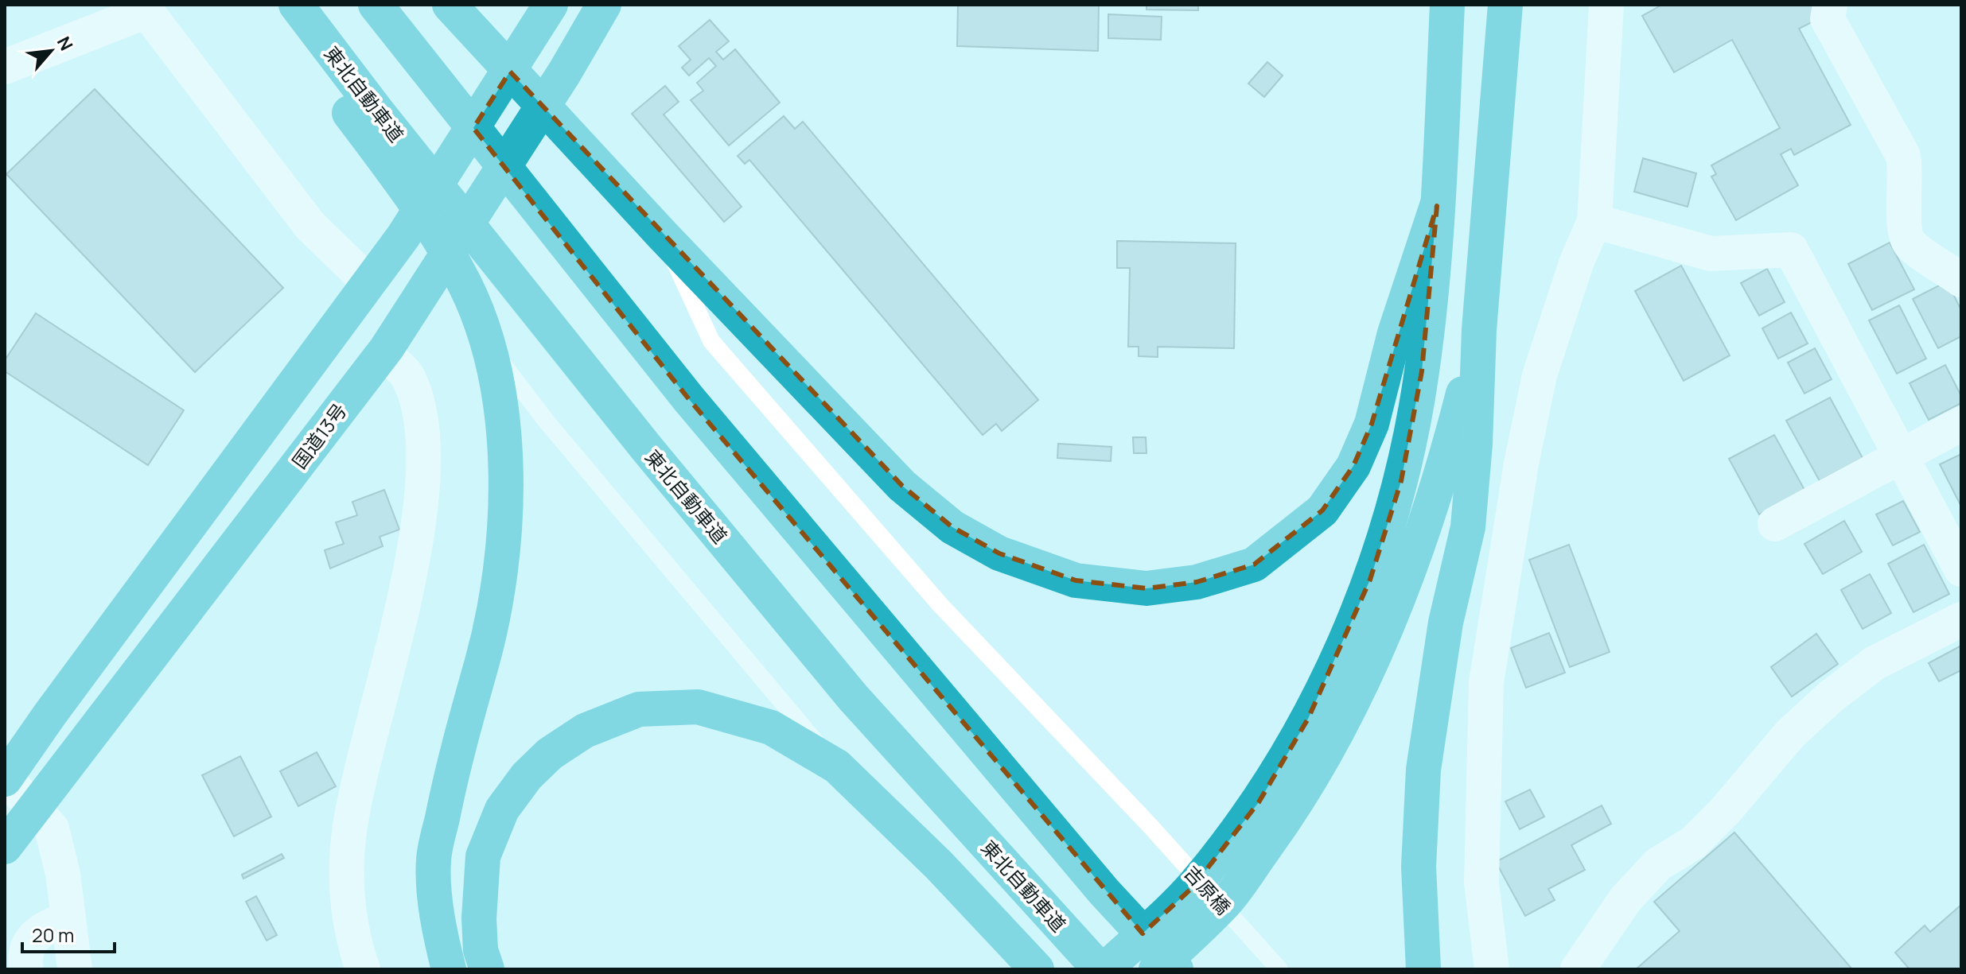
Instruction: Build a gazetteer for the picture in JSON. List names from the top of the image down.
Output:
{
  "streets": {
    "highway": ["東北自動車道", "国道13号"],
    "lane": ["吉原橋"]
  },
  "scale_bar": "20 m",
  "north": "top right"
}
